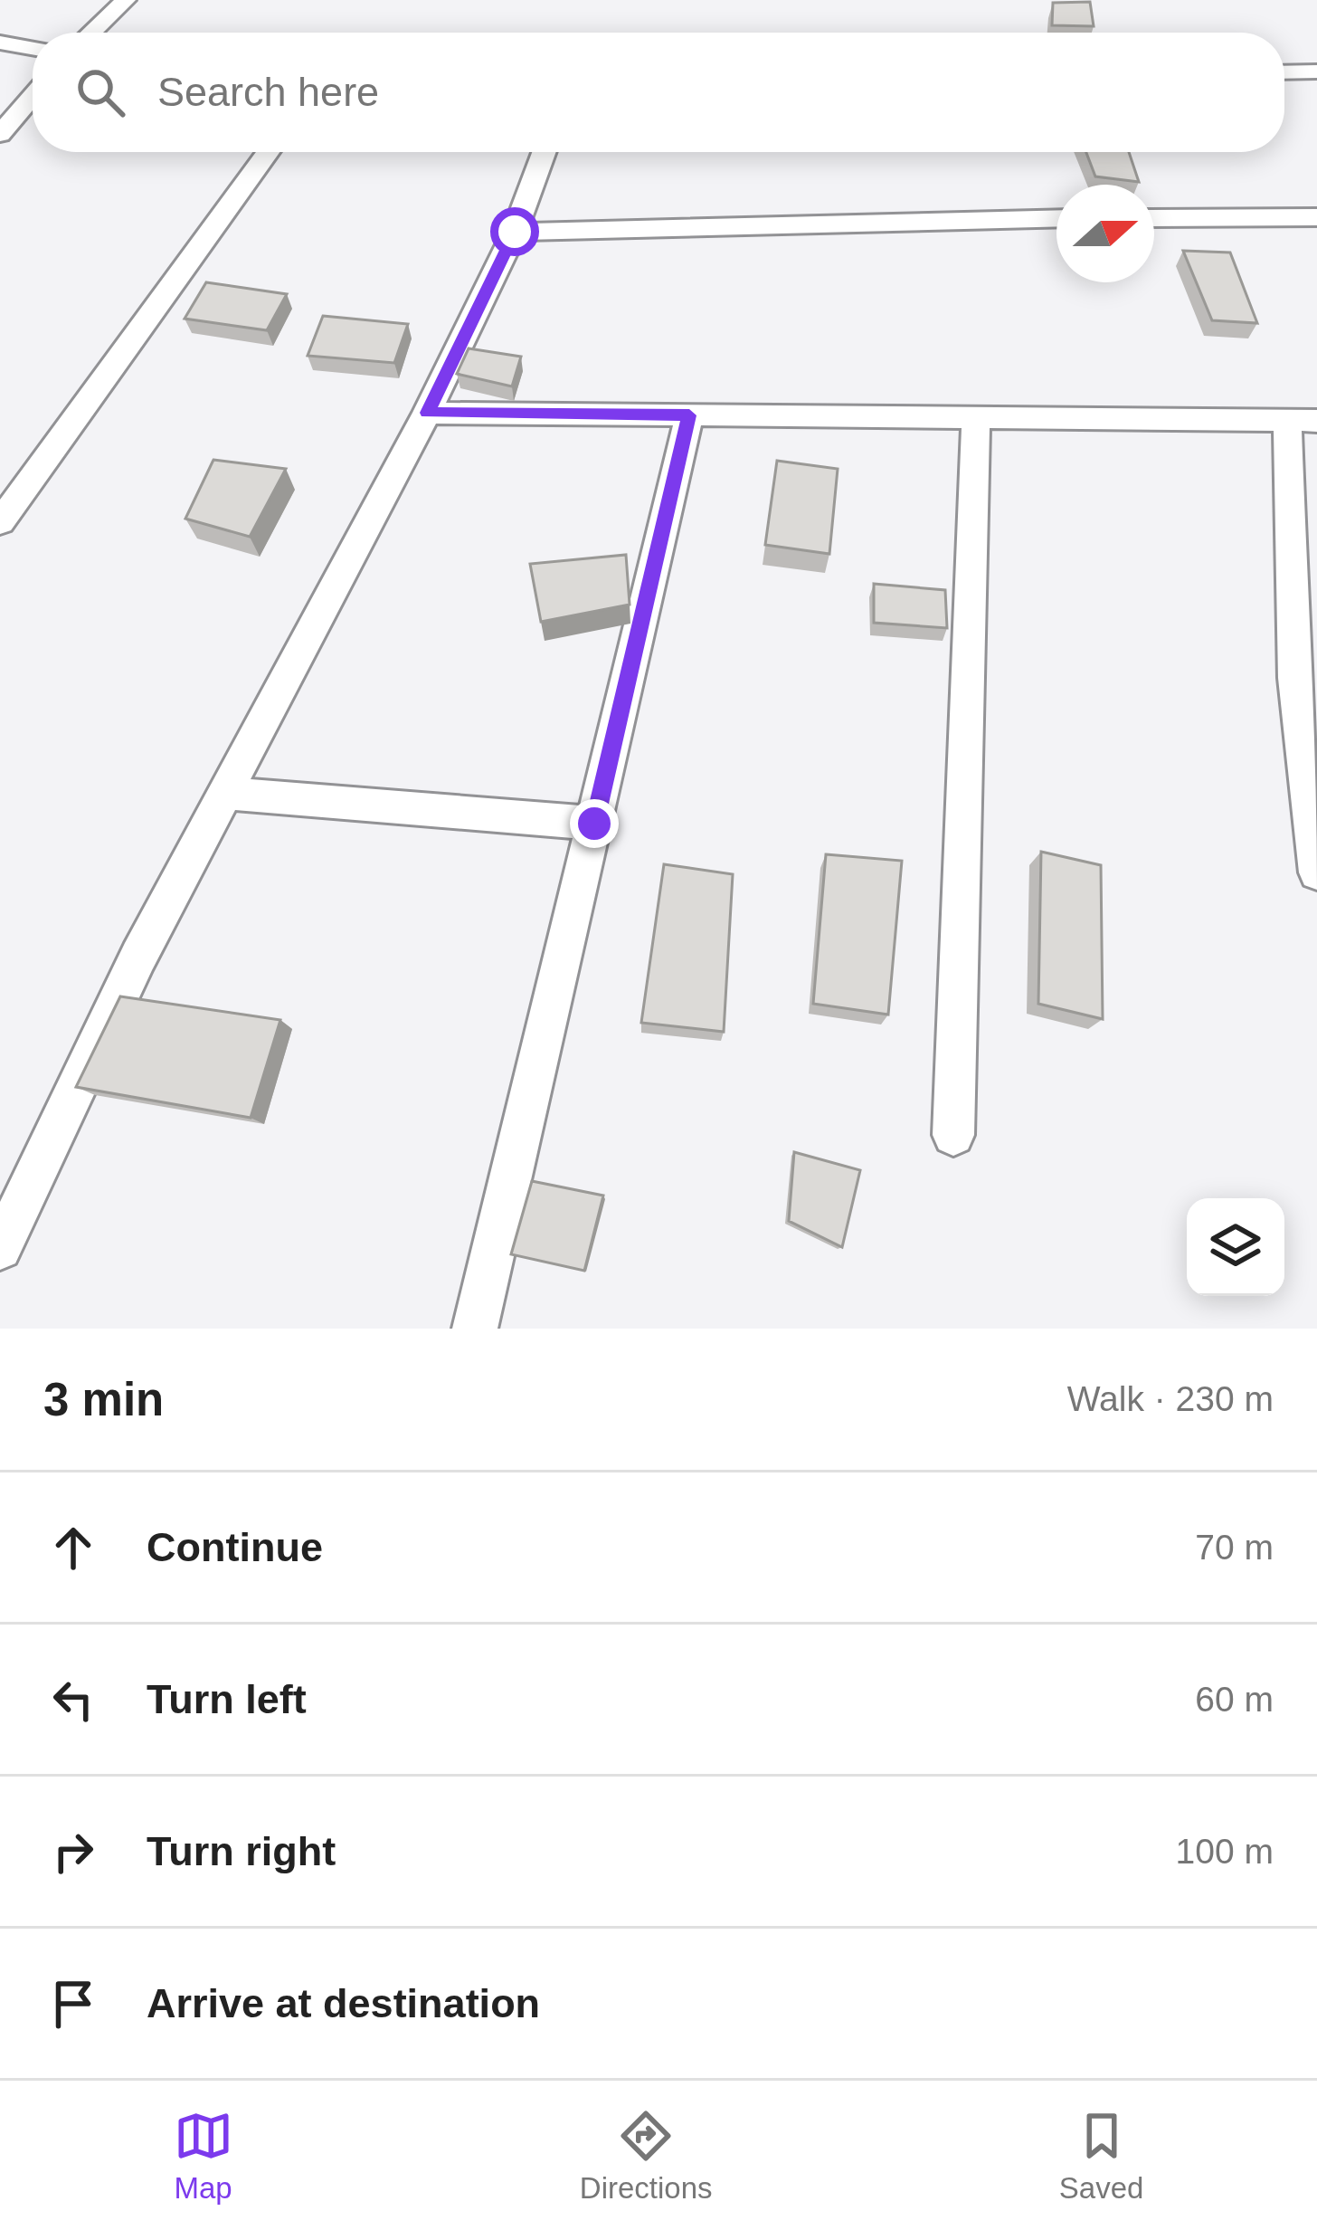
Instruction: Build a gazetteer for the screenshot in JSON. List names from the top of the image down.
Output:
{
  "north": "right",
  "page": {
    "search": "Search here",
    "heading": ["3 min", "Walk · 230 m"],
    "list": [
      ["Continue", "70 m"],
      ["Turn left", "60 m"],
      ["Turn right", "100 m"],
      "Arrive at destination"
    ],
    "nav": ["Map", "Directions", "Saved"]
  }
}
